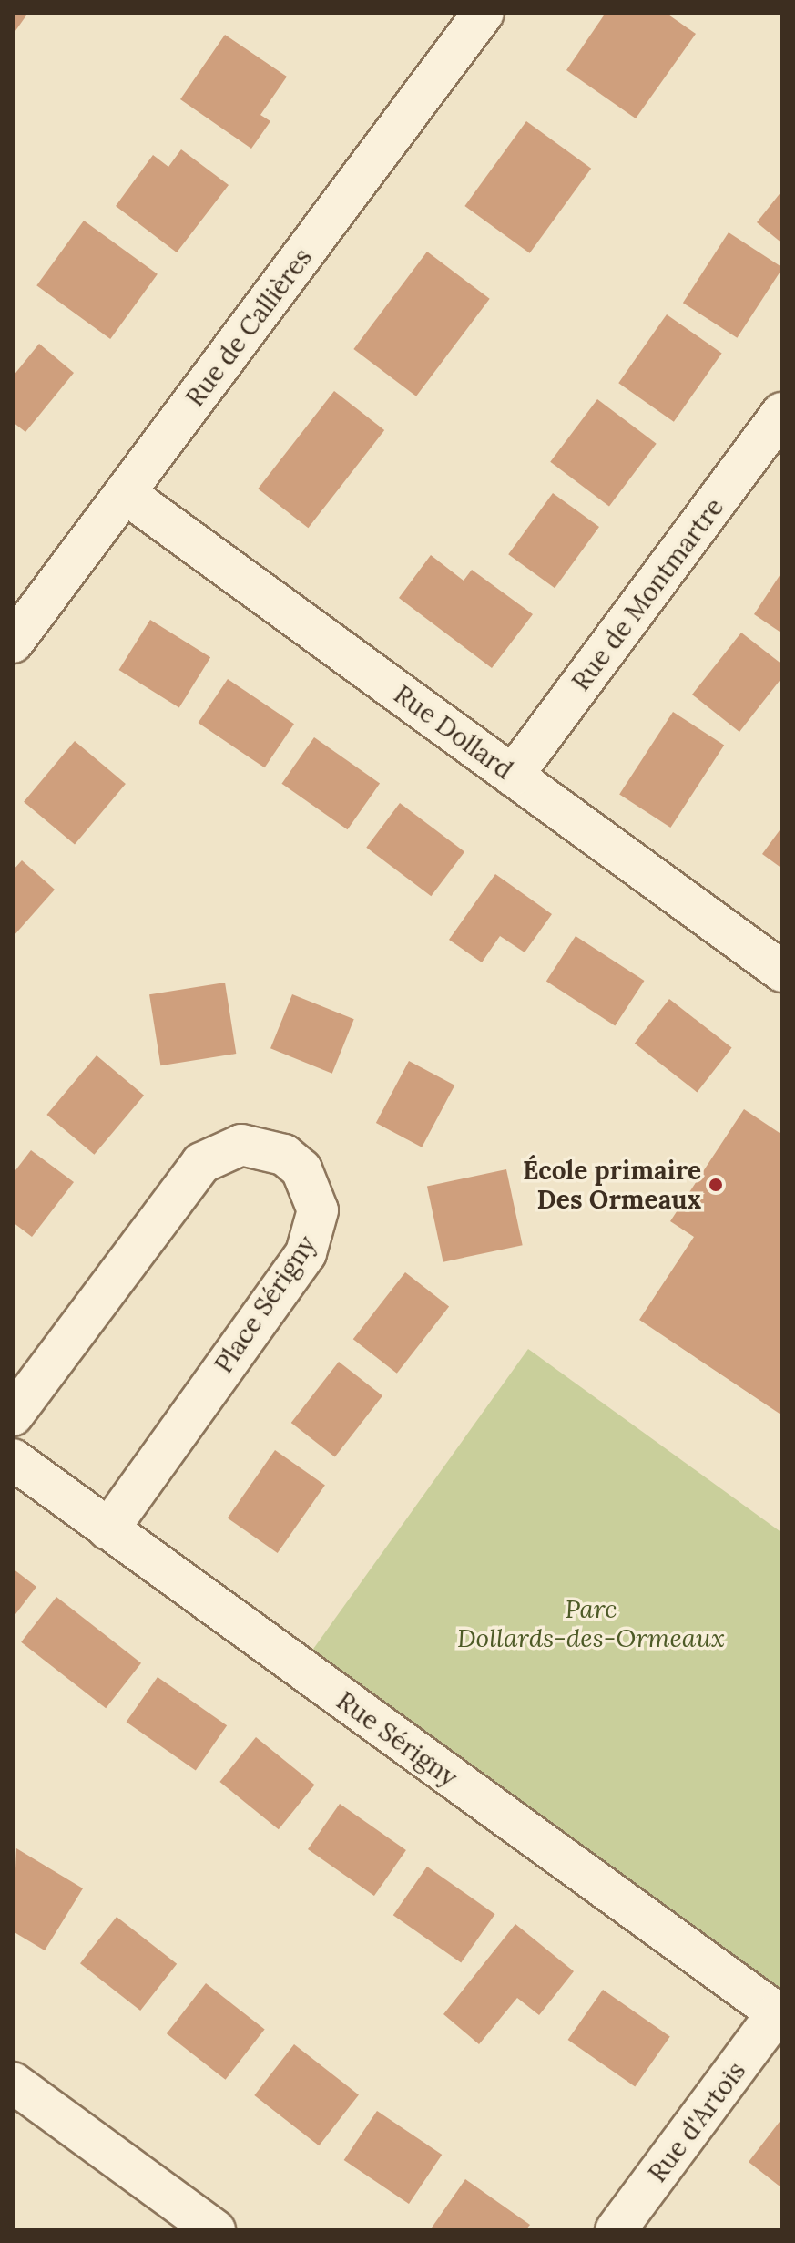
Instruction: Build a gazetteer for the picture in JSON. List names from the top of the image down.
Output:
{
  "streets": {
    "street": [
      "Rue de Callières",
      "Rue de Montmartre",
      "Rue Dollard",
      "Place Sérigny",
      "Rue Sérigny",
      "Rue d'Artois"
    ]
  },
  "crossings": [
    ["Rue de Callières", "Rue Dollard"],
    ["Rue de Montmartre", "Rue Dollard"],
    ["Place Sérigny", "Rue Sérigny"],
    ["Rue Sérigny", "Rue d'Artois"]
  ],
  "parks": ["Parc Dollards-des-Ormeaux"],
  "places": ["École primaire Des Ormeaux"]
}
